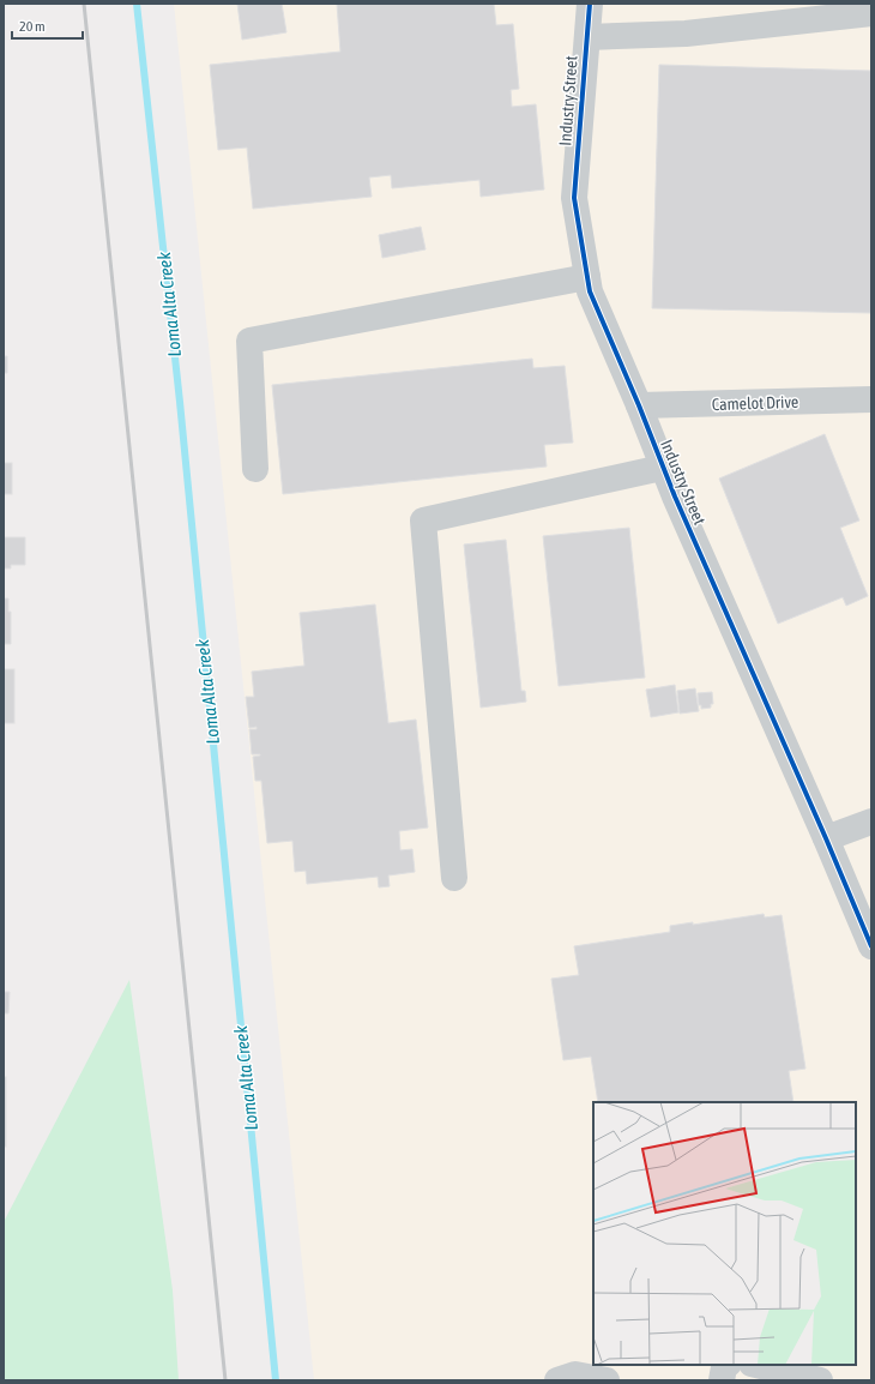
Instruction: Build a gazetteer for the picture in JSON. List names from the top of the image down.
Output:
{
  "streets": {
    "street": ["Industry Street", "Camelot Drive"]
  },
  "crossings": [
    ["Industry Street", "Camelot Drive"]
  ],
  "water": ["Loma Alta Creek"],
  "scale_bar": "20 m"
}
